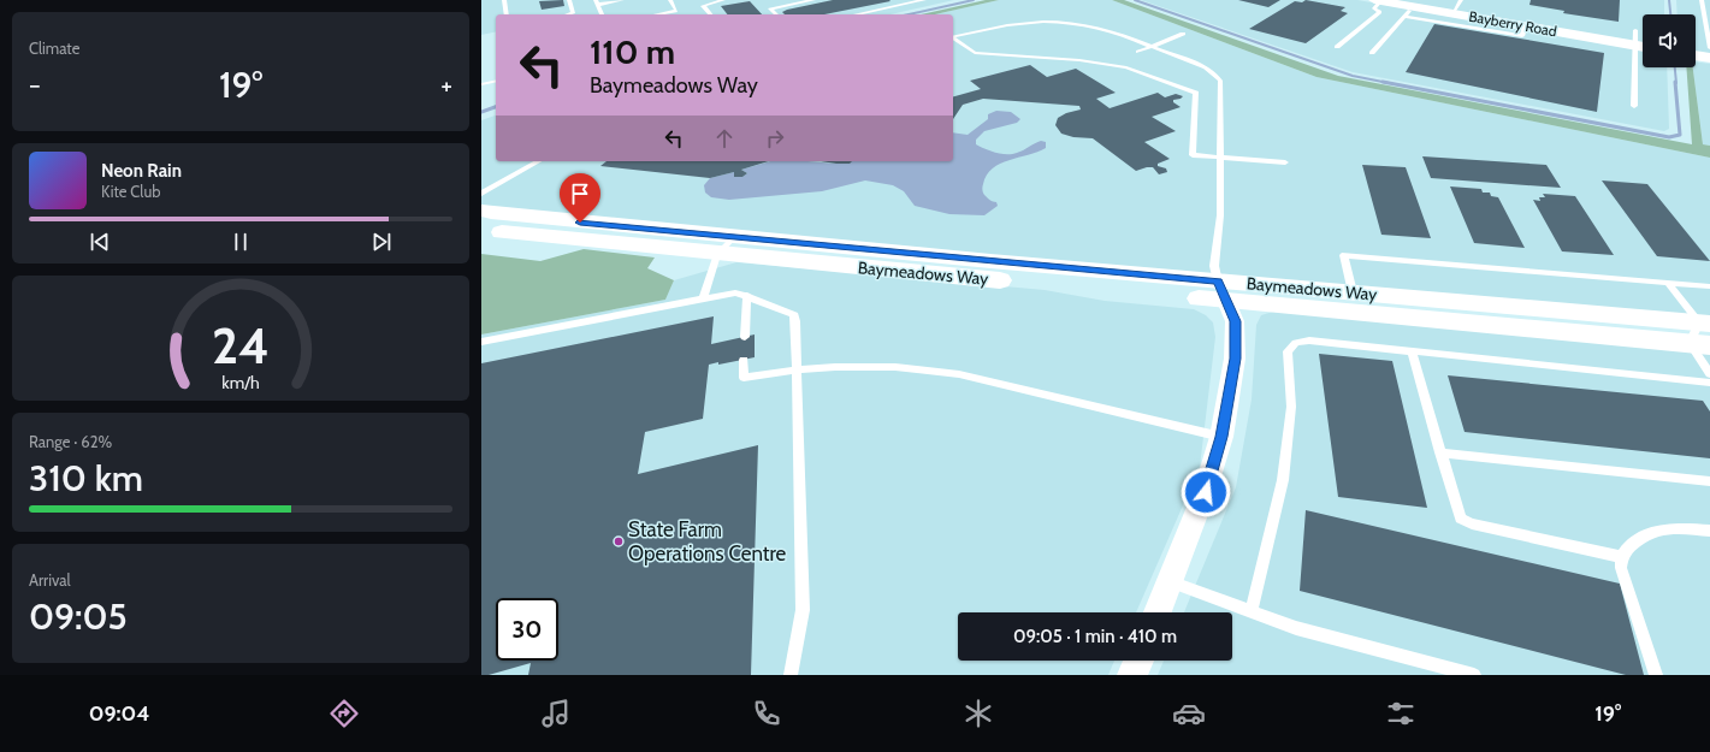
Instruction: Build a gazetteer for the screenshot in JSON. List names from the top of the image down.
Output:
{
  "streets": {
    "street": ["Bayberry Road", "Baymeadows Way"]
  },
  "places": ["State Farm Operations Centre"],
  "page": {
    "tile": [
      "Climate",
      ["Range · 62%", "310 km"],
      ["Arrival", "09:05"]
    ],
    "turn": ["110 m", "Baymeadows Way"],
    "heat": ["−", "19°", "+"],
    "song": ["Neon Rain", "Kite Club"],
    "limit": "30",
    "trip": "09:05 · 1 min · 410 m",
    "tabs": ["09:04", "19°"],
    "gauge": ["24", "km/h"]
  }
}
